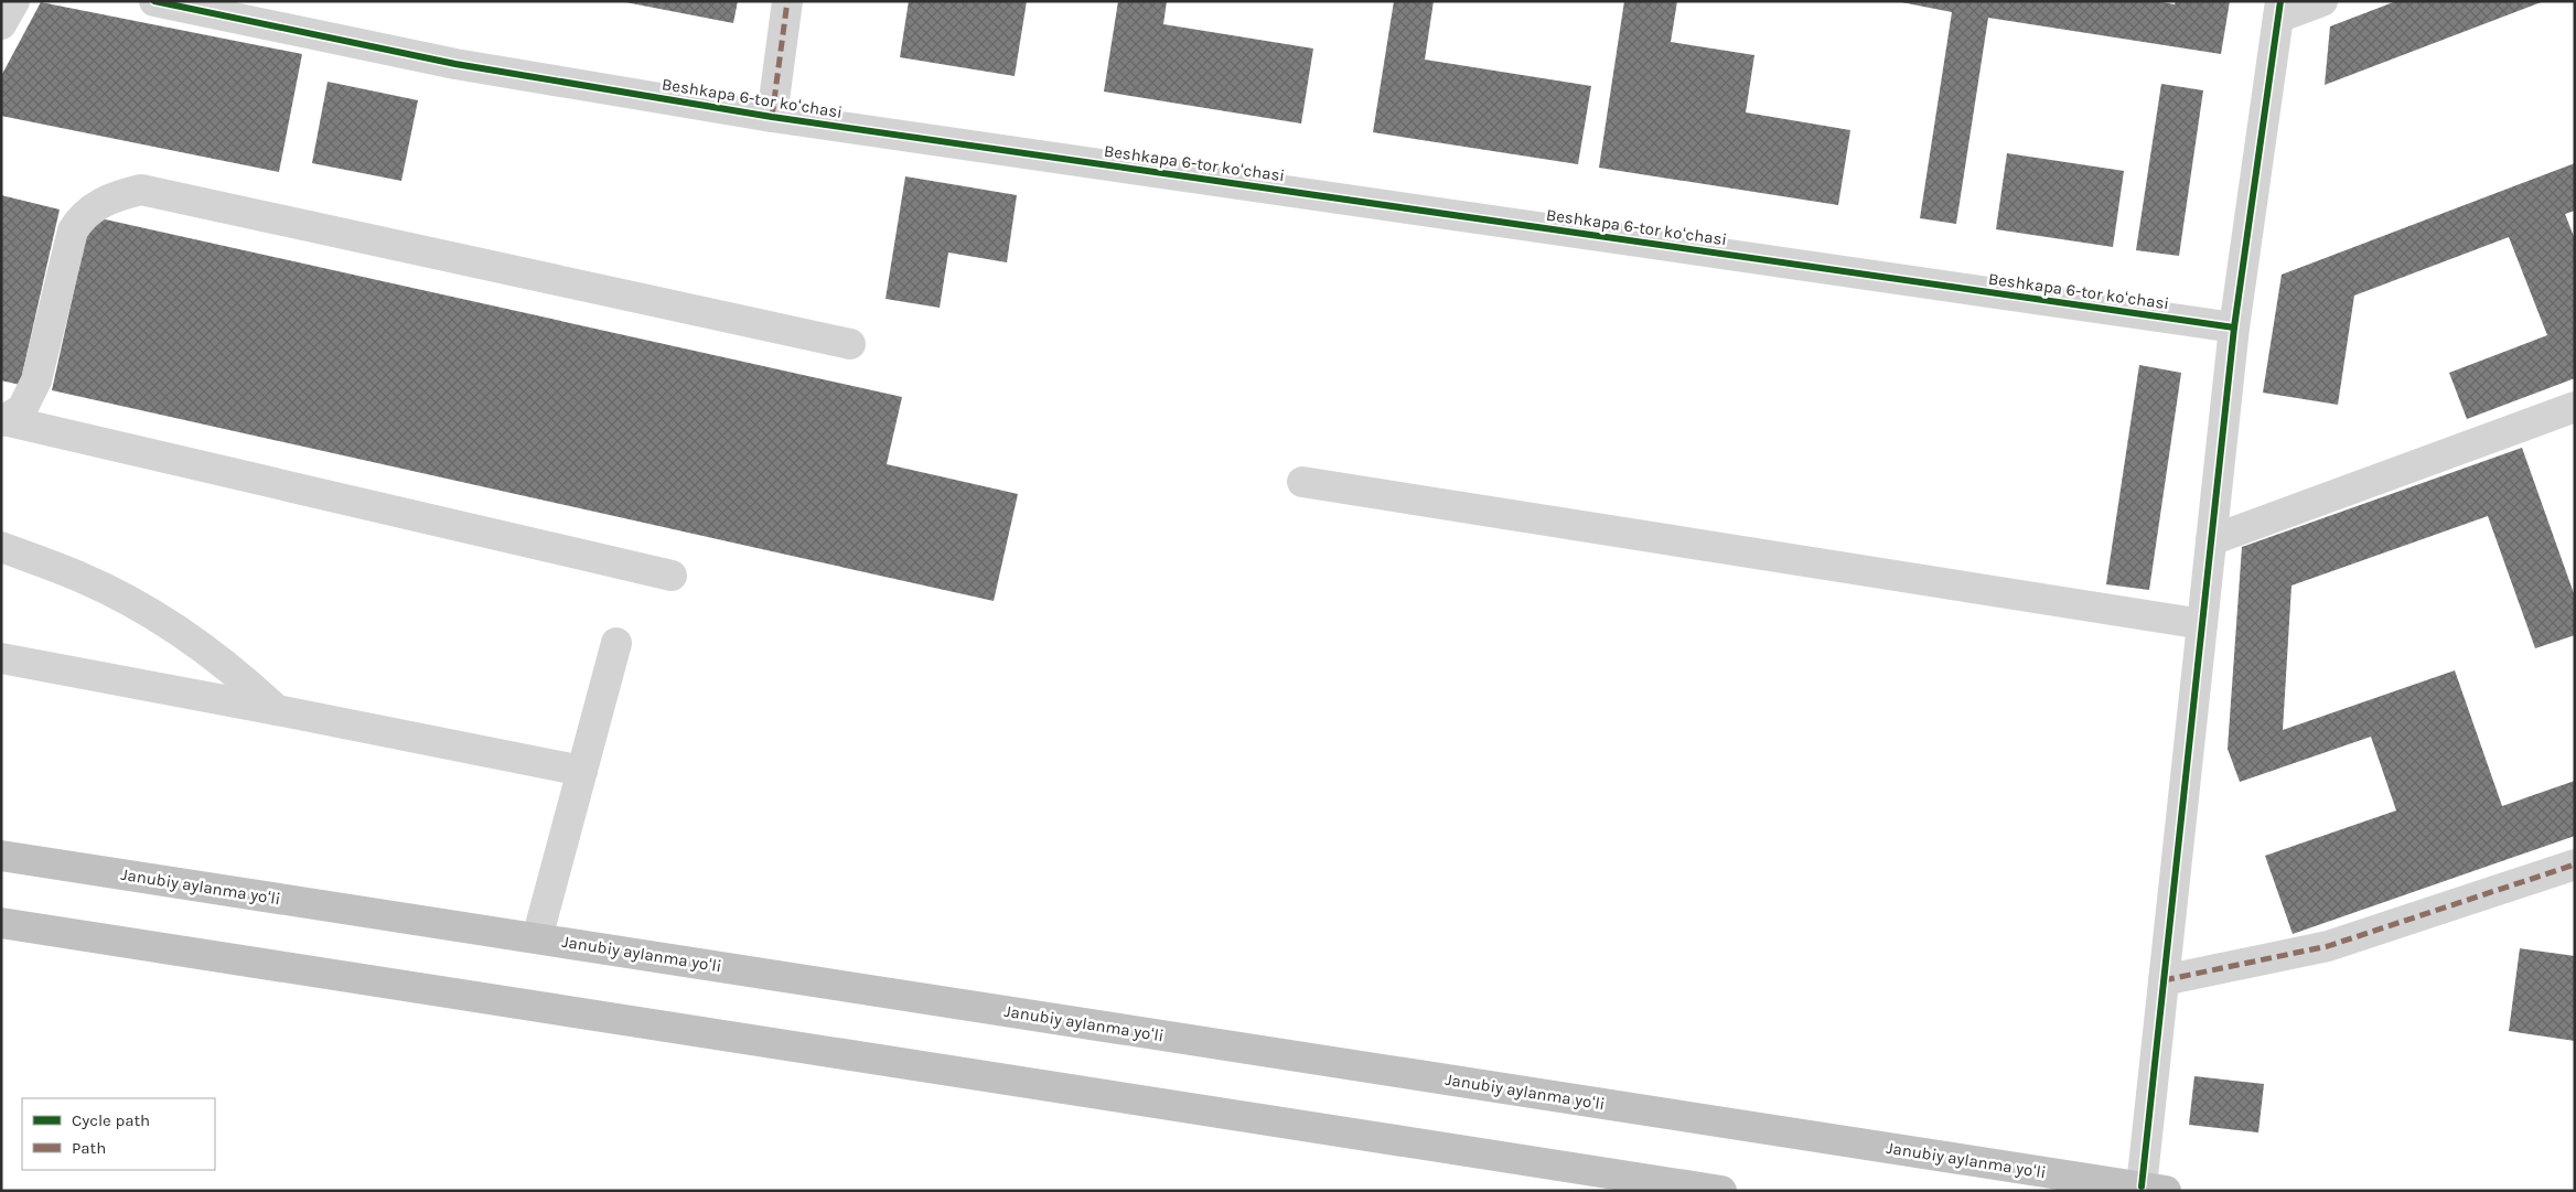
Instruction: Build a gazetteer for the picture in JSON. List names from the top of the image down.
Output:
{
  "streets": {
    "highway": ["Janubiy aylanma yoʻli"],
    "street": ["Beshkapa 6-tor koʻchasi"]
  },
  "legend": ["Cycle path", "Path"]
}
